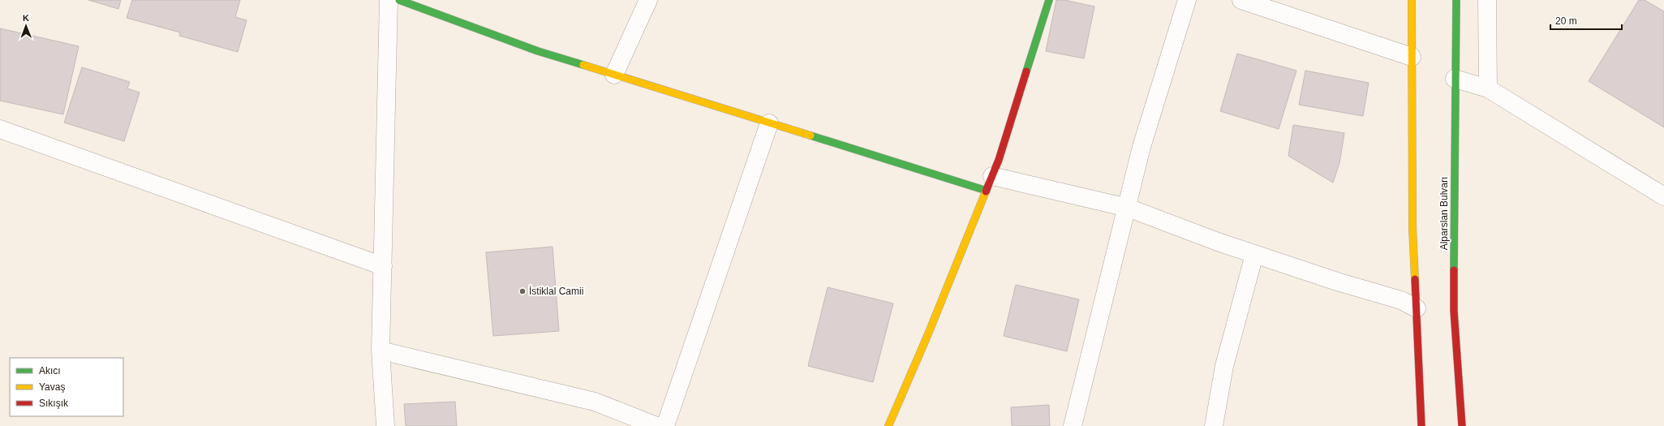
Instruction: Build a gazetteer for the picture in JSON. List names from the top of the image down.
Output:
{
  "streets": {
    "street": ["Alparslan Bulvarı"]
  },
  "places": ["İstiklal Camii"],
  "legend": ["Akıcı", "Yavaş", "Sıkışık"],
  "scale_bar": "20 m",
  "north": "top"
}
